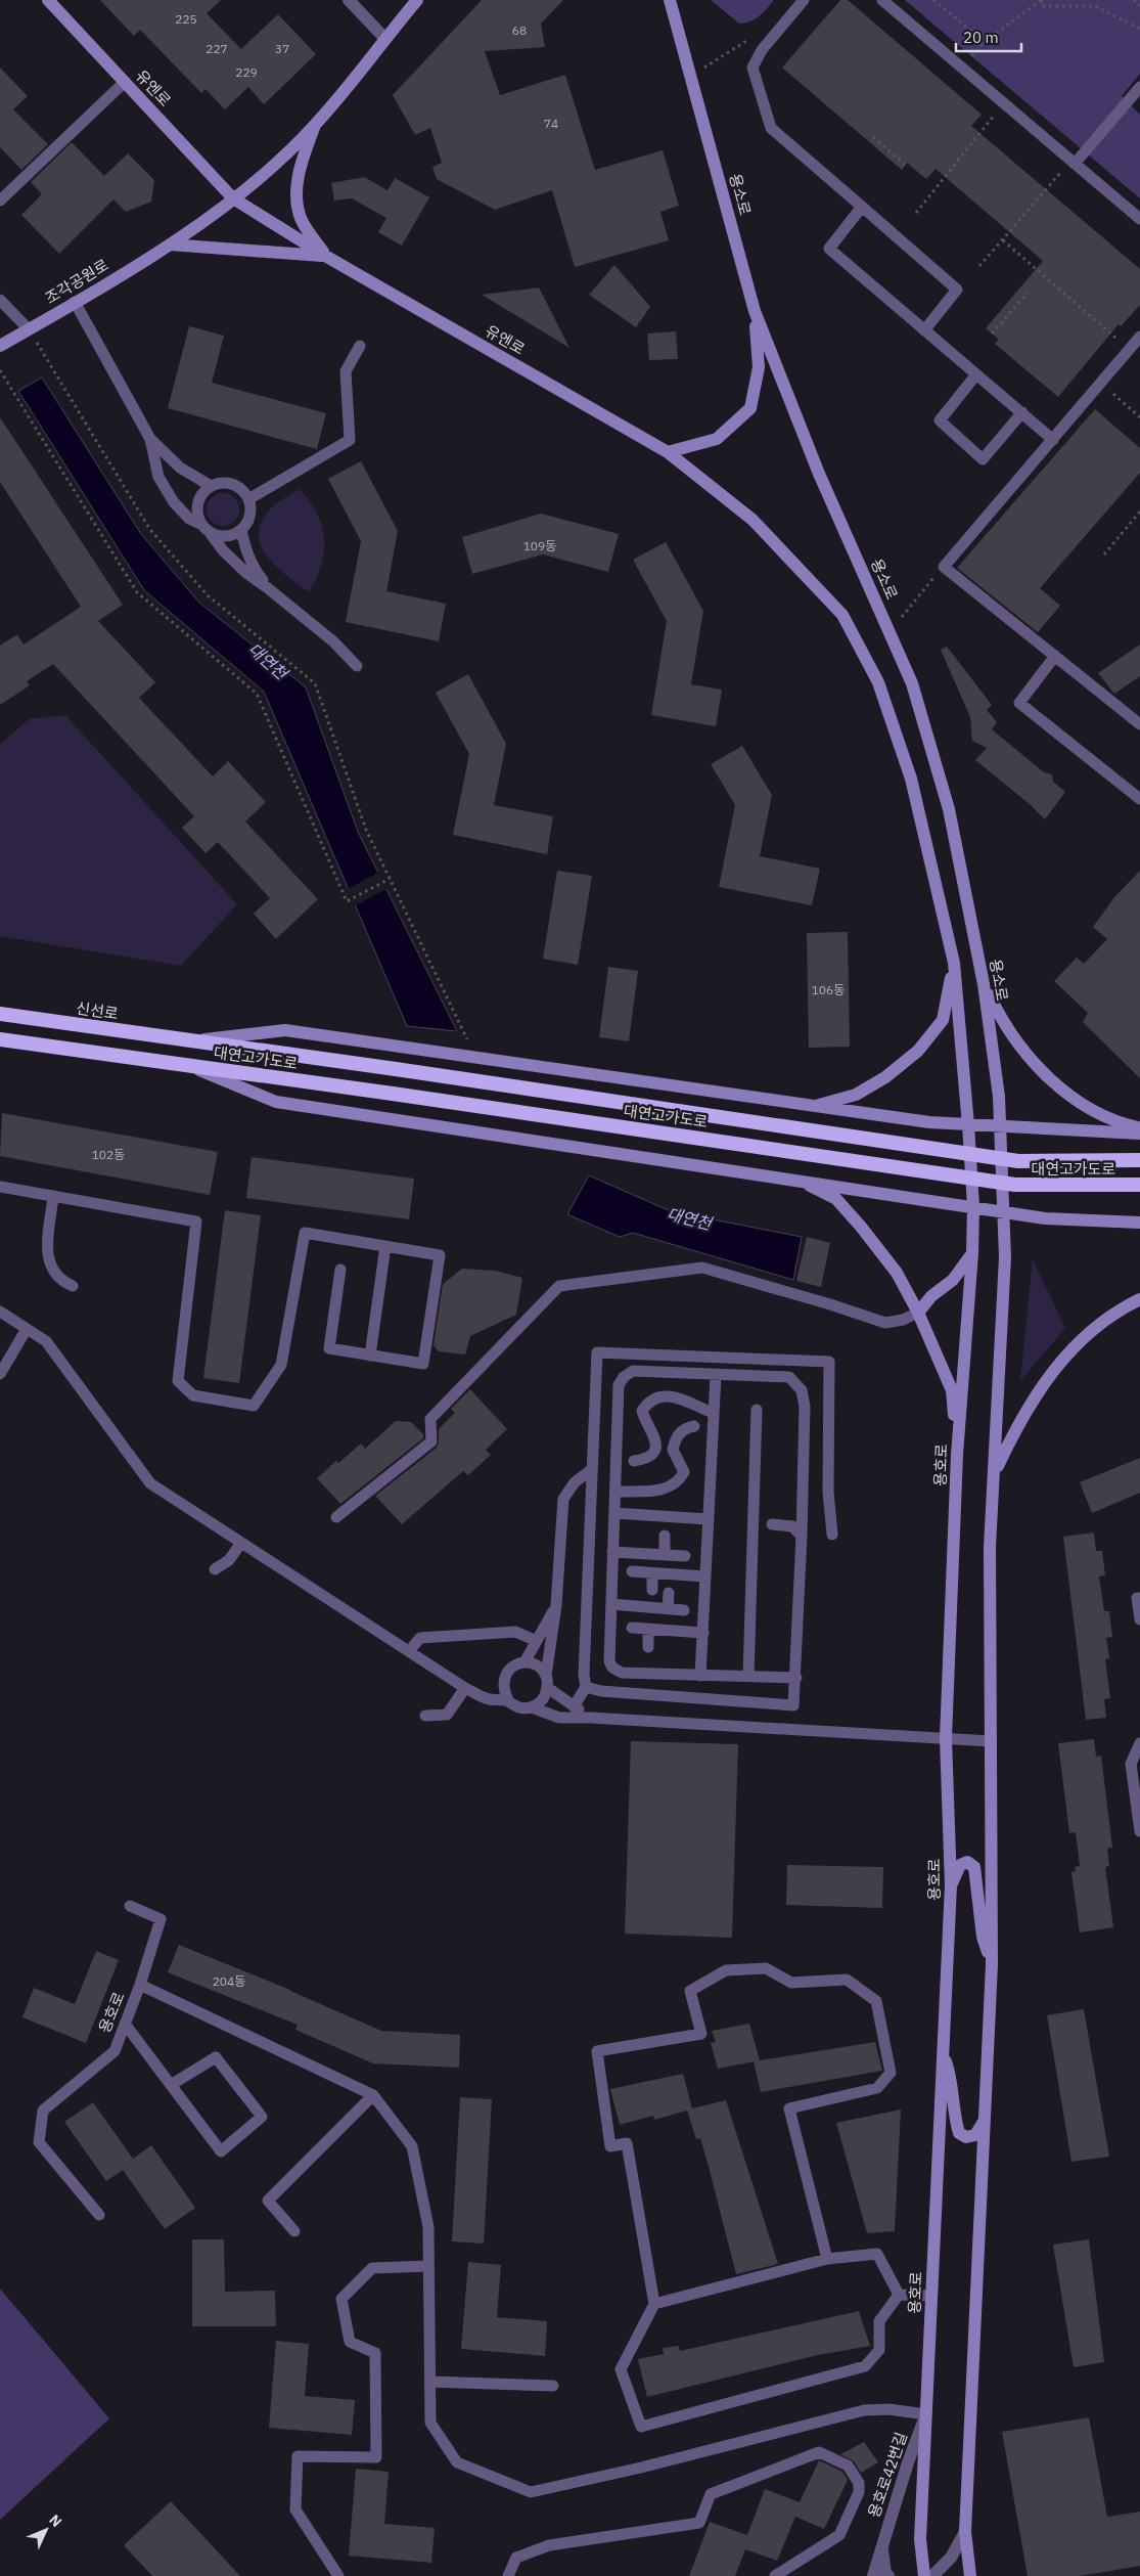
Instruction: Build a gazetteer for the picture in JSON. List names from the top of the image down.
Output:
{
  "streets": {
    "highway": ["신선로", "대연고가도로"],
    "main road": [
      "유엔로",
      "용소로",
      "조각공원로",
      "용호로"
    ],
    "street": ["용호로42번길"]
  },
  "crossings": [
    ["유엔로", "조각공원로"],
    ["신선로", "대연고가도로"],
    ["용호로", "용호로42번길"]
  ],
  "water": ["대연천"],
  "house_numbers": [
    "225",
    "68",
    "227",
    "37",
    "229",
    "74",
    "109동",
    "106동",
    "102동",
    "204동"
  ],
  "scale_bar": "20 m",
  "north": "top right"
}
